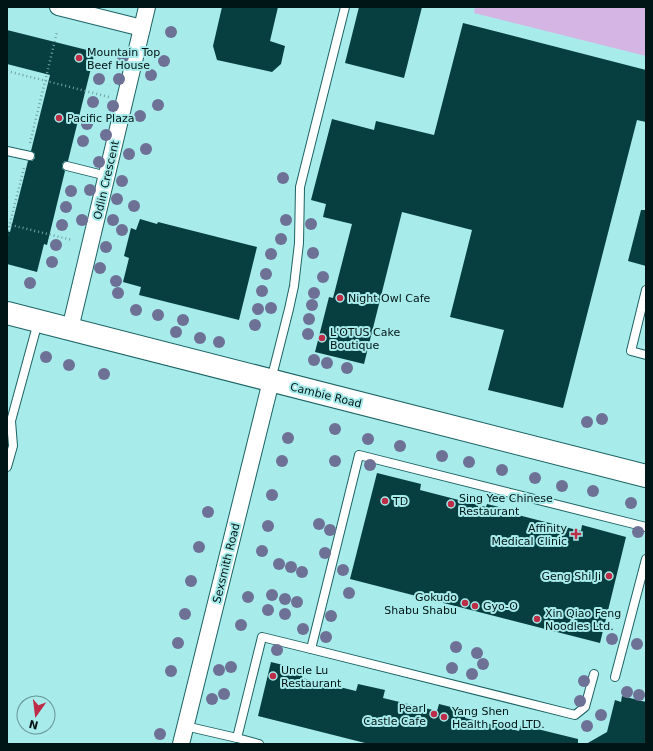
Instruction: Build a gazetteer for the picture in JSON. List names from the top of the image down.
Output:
{
  "streets": {
    "main road": ["Cambie Road"],
    "street": ["Odlin Crescent", "Sexsmith Road"]
  },
  "crossings": [
    ["Odlin Crescent", "Cambie Road"],
    ["Cambie Road", "Sexsmith Road"]
  ],
  "places": {
    "other": [
      "Mountain Top Beef House",
      "Pacific Plaza",
      "Night Owl Cafe",
      "L'OTUS Cake Boutique",
      "TD",
      "Sing Yee Chinese Restaurant",
      "Geng Shi Ji",
      "Gokudo Shabu Shabu",
      "Gyo-O",
      "Xin Qiao Feng Noodles Ltd.",
      "Uncle Lu Restaurant",
      "Pearl Castle Cafe",
      "Yang Shen Health Food LTD."
    ],
    "health": ["Affinity Medical Clinic"]
  },
  "north": "bottom"
}
